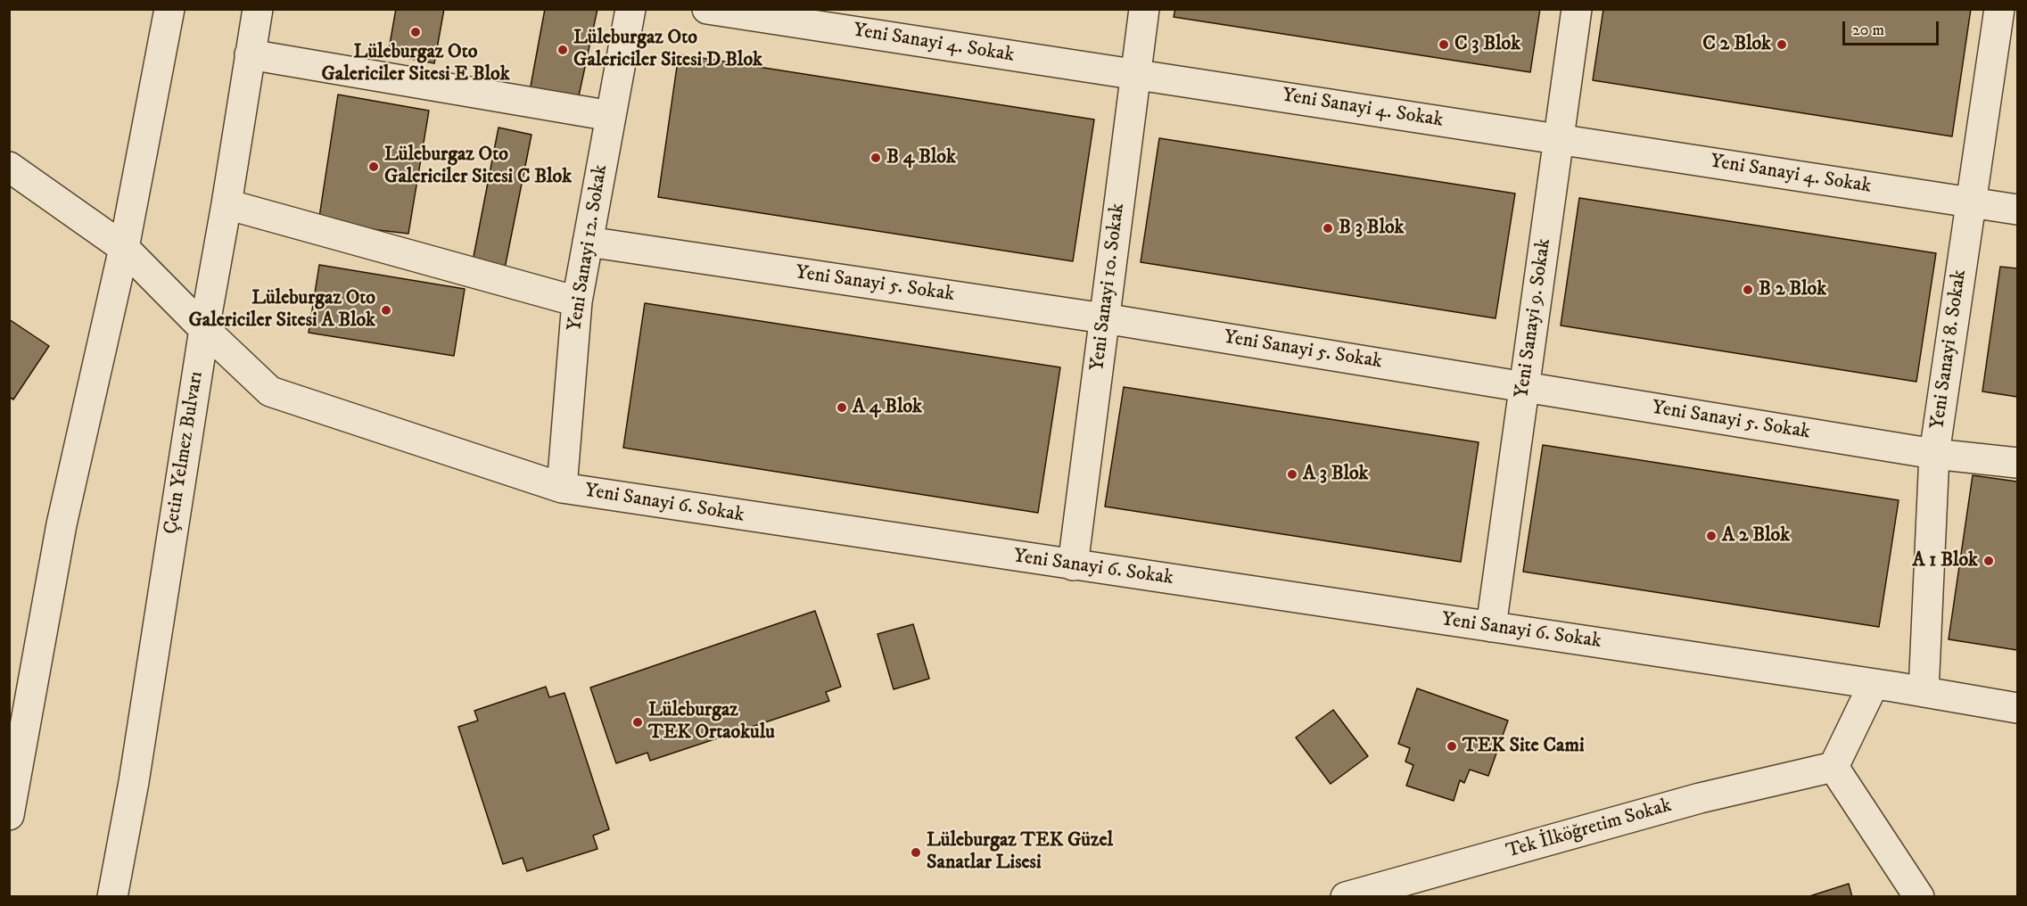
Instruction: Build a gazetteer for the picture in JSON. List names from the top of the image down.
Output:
{
  "streets": {
    "street": [
      "Yeni Sanayi 4. Sokak",
      "Yeni Sanayi 12. Sokak",
      "Yeni Sanayi 5. Sokak",
      "Yeni Sanayi 10. Sokak",
      "Yeni Sanayi 9. Sokak",
      "Yeni Sanayi 8. Sokak",
      "Çetin Yelmez Bulvarı",
      "Yeni Sanayi 6. Sokak",
      "Tek İlköğretim Sokak"
    ]
  },
  "crossings": [
    ["Yeni Sanayi 4. Sokak", "Yeni Sanayi 10. Sokak"],
    ["Yeni Sanayi 4. Sokak", "Yeni Sanayi 9. Sokak"],
    ["Yeni Sanayi 4. Sokak", "Yeni Sanayi 8. Sokak"],
    ["Yeni Sanayi 12. Sokak", "Yeni Sanayi 5. Sokak"],
    ["Yeni Sanayi 12. Sokak", "Yeni Sanayi 6. Sokak"],
    ["Yeni Sanayi 5. Sokak", "Yeni Sanayi 10. Sokak"],
    ["Yeni Sanayi 5. Sokak", "Yeni Sanayi 9. Sokak"],
    ["Yeni Sanayi 5. Sokak", "Yeni Sanayi 8. Sokak"],
    ["Yeni Sanayi 10. Sokak", "Yeni Sanayi 6. Sokak"],
    ["Yeni Sanayi 9. Sokak", "Yeni Sanayi 6. Sokak"],
    ["Yeni Sanayi 8. Sokak", "Yeni Sanayi 6. Sokak"],
    ["Çetin Yelmez Bulvarı", "Yeni Sanayi 6. Sokak"]
  ],
  "places": [
    "Lüleburgaz Oto Galericiler Sitesi E Blok",
    "C 3 Blok",
    "C 2 Blok",
    "Lüleburgaz Oto Galericiler Sitesi D Blok",
    "B 4 Blok",
    "Lüleburgaz Oto Galericiler Sitesi C Blok",
    "B 3 Blok",
    "B 2 Blok",
    "Lüleburgaz Oto Galericiler Sitesi A Blok",
    "A 4 Blok",
    "A 3 Blok",
    "A 2 Blok",
    "A 1 Blok",
    "Lüleburgaz TEK Ortaokulu",
    "TEK Site Cami",
    "Lüleburgaz TEK Güzel Sanatlar Lisesi"
  ],
  "scale_bar": "20 m"
}
